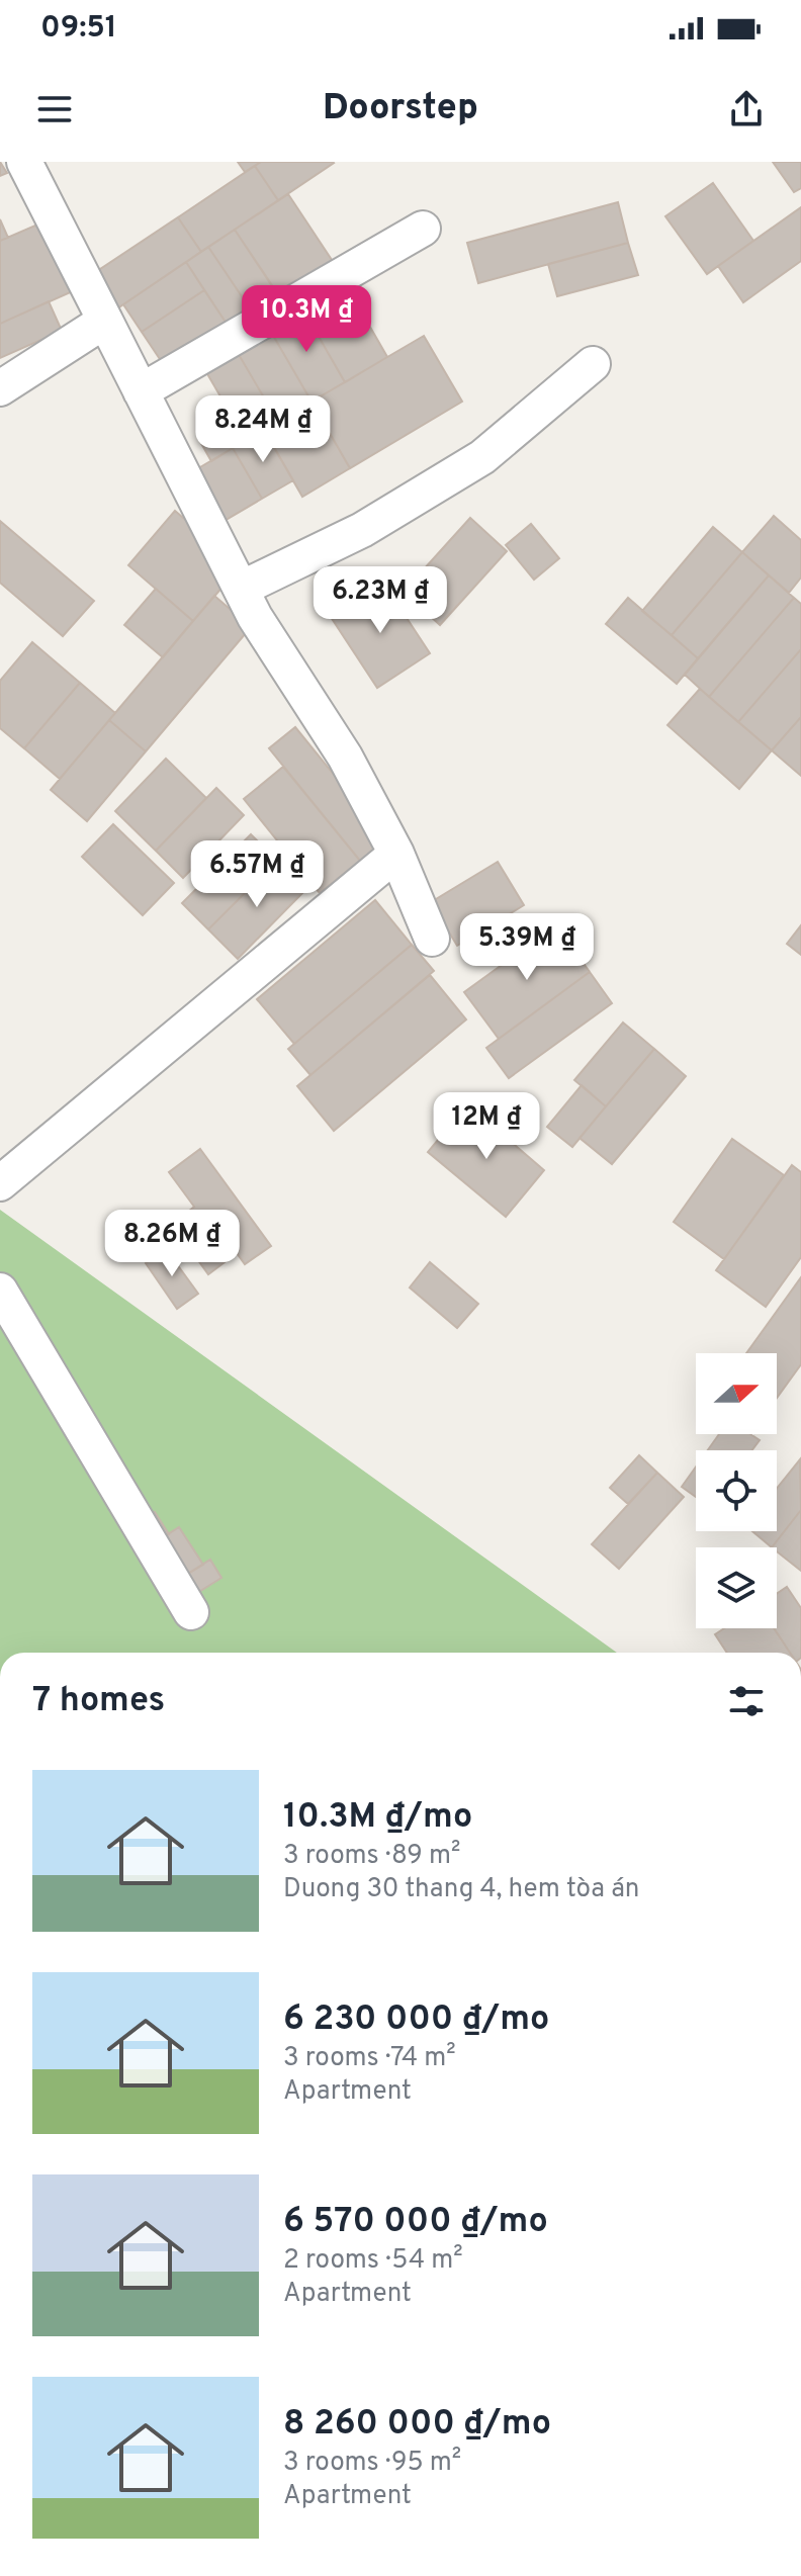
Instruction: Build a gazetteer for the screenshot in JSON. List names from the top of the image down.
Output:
{
  "north": "right",
  "page": {
    "status": "09:51",
    "header": "Doorstep",
    "price": [
      "10.3M ₫",
      "8.24M ₫",
      "6.23M ₫",
      "6.57M ₫",
      "5.39M ₫",
      "12M ₫",
      "8.26M ₫"
    ],
    "heading": "7 homes",
    "list": [
      {
        "name": "10.3M ₫/mo",
        "note": "3 rooms · 89 m² · Duong 30 thang 4, hem tòa án"
      },
      {
        "name": "6 230 000 ₫/mo",
        "note": "3 rooms · 74 m² · Apartment"
      },
      {
        "name": "6 570 000 ₫/mo",
        "note": "2 rooms · 54 m² · Apartment"
      },
      {
        "name": "8 260 000 ₫/mo",
        "note": "3 rooms · 95 m² · Apartment"
      }
    ]
  }
}
